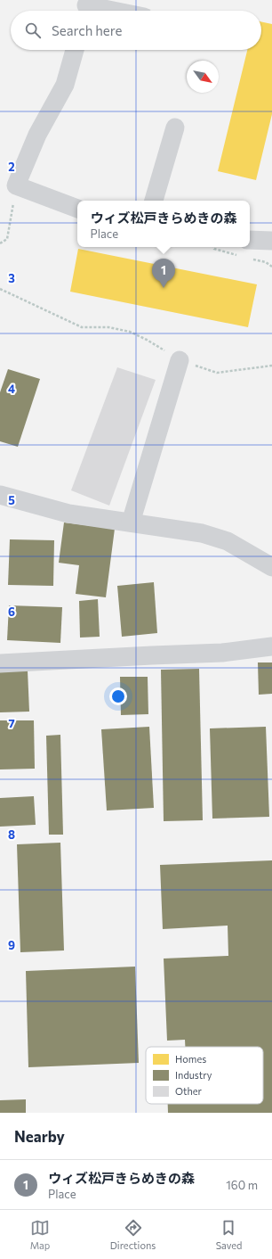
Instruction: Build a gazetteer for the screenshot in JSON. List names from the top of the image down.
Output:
{
  "legend": ["Homes", "Industry", "Other"],
  "north": "bottom right",
  "page": {
    "search": "Search here",
    "popup": ["ウィズ松戸きらめきの森", "Place"],
    "pins": "1",
    "heading": "Nearby",
    "list": [
      {
        "mark": "1",
        "name": "ウィズ松戸きらめきの森",
        "note": "Place",
        "value": "160 m"
      }
    ],
    "nav": ["Map", "Directions", "Saved"]
  },
  "grid": {
    "rows": [
      "2",
      "3",
      "4",
      "5",
      "6",
      "7",
      "8",
      "9"
    ]
  }
}
